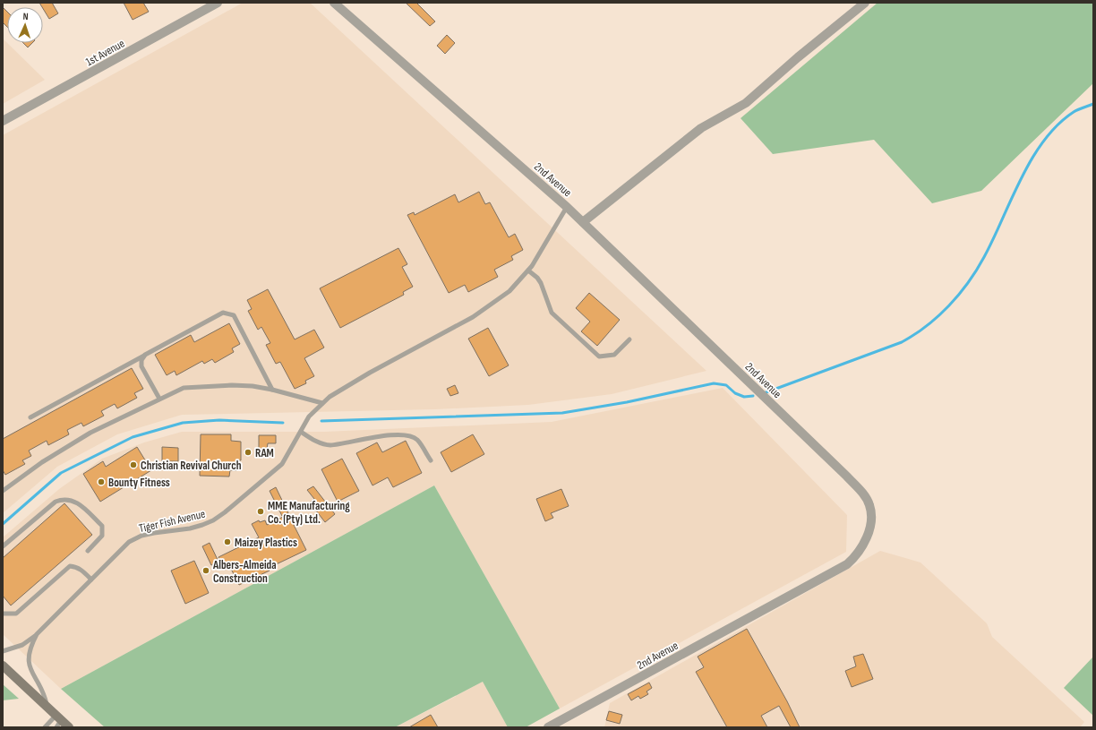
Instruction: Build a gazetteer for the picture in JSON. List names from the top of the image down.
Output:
{
  "streets": {
    "street": ["1st Avenue", "2nd Avenue"],
    "lane": ["Tiger Fish Avenue"]
  },
  "crossings": [
    ["2nd Avenue", "Tiger Fish Avenue"]
  ],
  "places": [
    "RAM",
    "Christian Revival Church",
    "Bounty Fitness",
    "MME Manufacturing Co. (Pty) Ltd.",
    "Maizey Plastics",
    "Albers-Almeida Construction"
  ],
  "north": "top"
}
